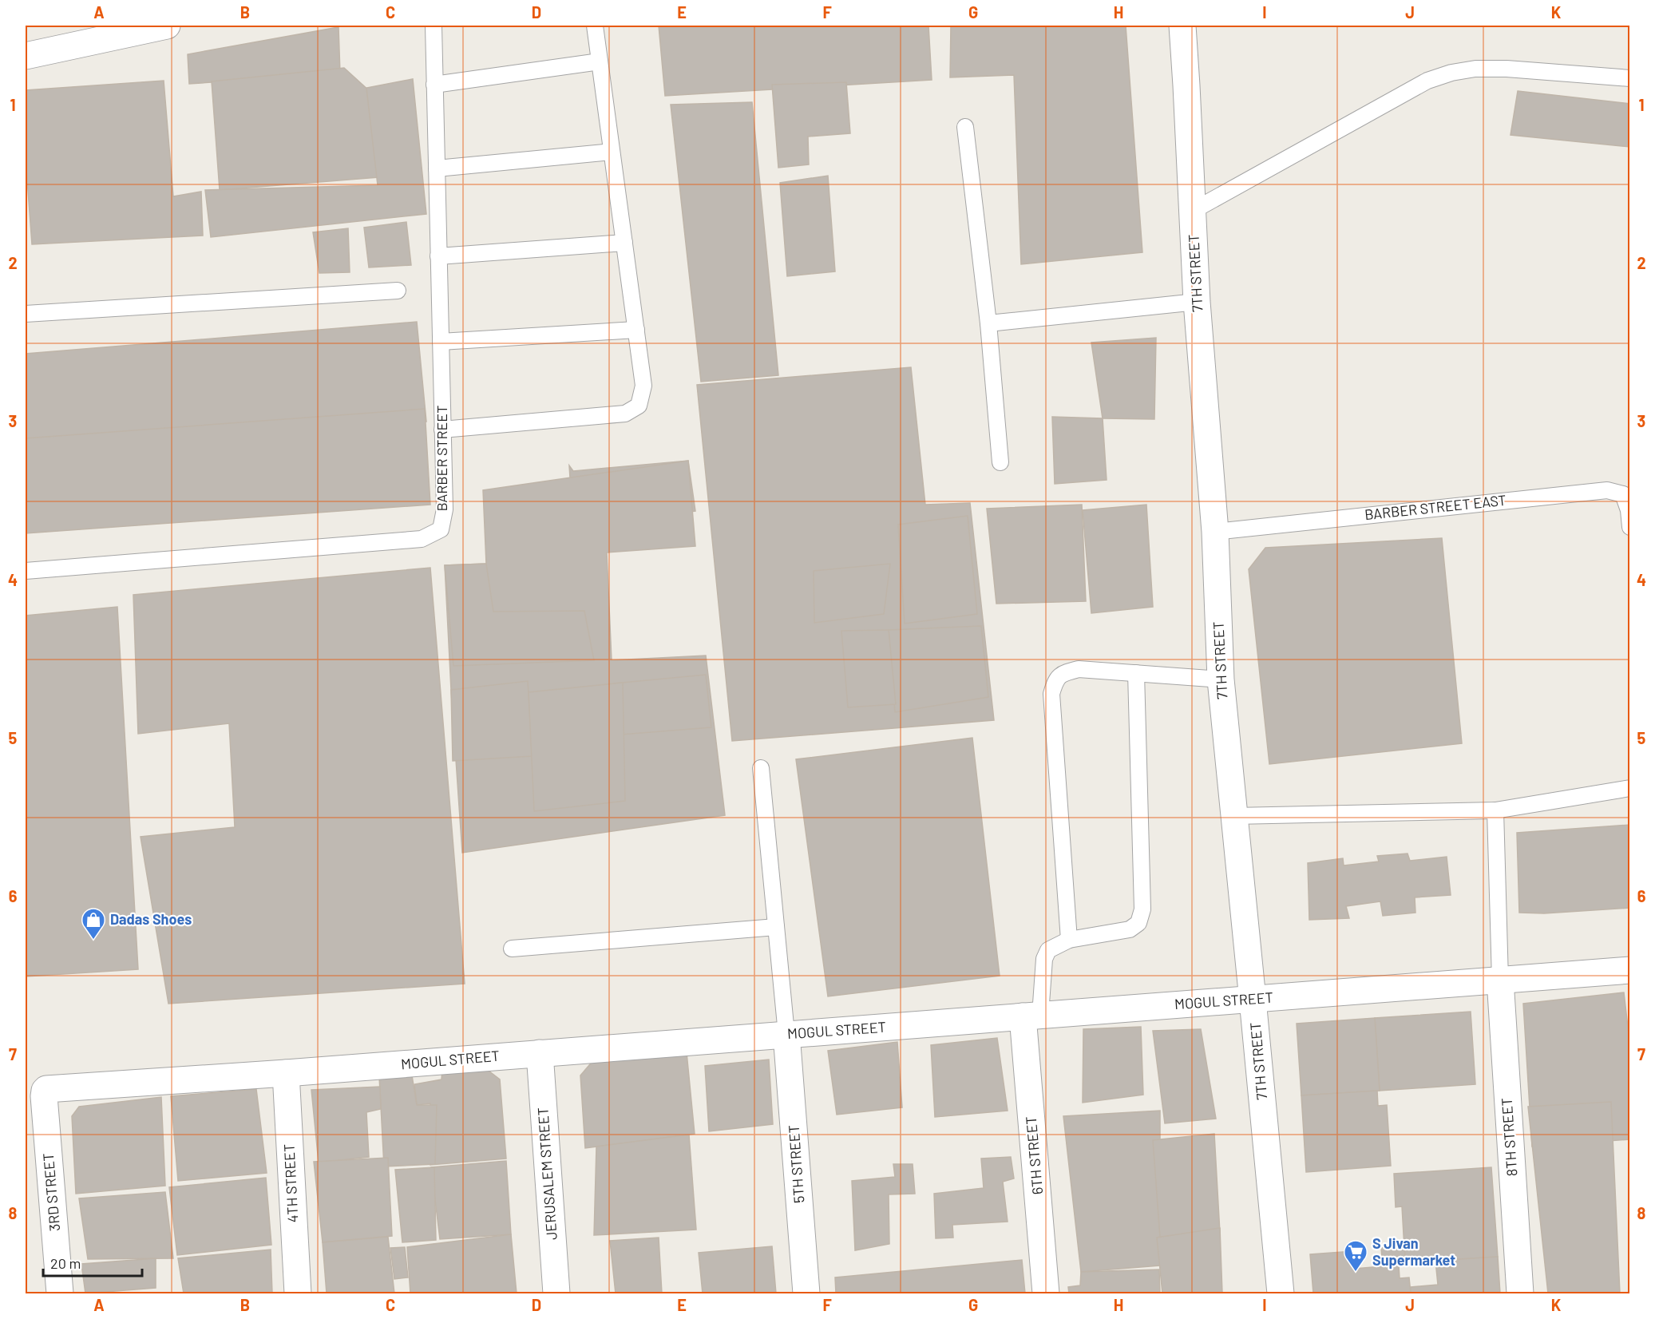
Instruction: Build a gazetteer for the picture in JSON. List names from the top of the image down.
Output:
{
  "streets": {
    "street": [
      "7TH STREET",
      "MOGUL STREET",
      "8TH STREET",
      "6TH STREET",
      "5TH STREET",
      "JERUSALEM STREET",
      "4TH STREET",
      "3RD STREET"
    ],
    "lane": ["BARBER STREET", "BARBER STREET EAST"]
  },
  "crossings": [
    ["7TH STREET", "BARBER STREET EAST"],
    ["7TH STREET", "MOGUL STREET"],
    ["MOGUL STREET", "8TH STREET"],
    ["MOGUL STREET", "6TH STREET"],
    ["MOGUL STREET", "5TH STREET"],
    ["MOGUL STREET", "JERUSALEM STREET"],
    ["MOGUL STREET", "4TH STREET"],
    ["MOGUL STREET", "3RD STREET"]
  ],
  "places": {
    "shop": ["Dadas Shoes"],
    "supermarket": ["S Jivan Supermarket"]
  },
  "scale_bar": "20 m",
  "grid": {
    "columns": [
      "A",
      "B",
      "C",
      "D",
      "E",
      "F",
      "G",
      "H",
      "I",
      "J",
      "K"
    ],
    "rows": [
      "1",
      "2",
      "3",
      "4",
      "5",
      "6",
      "7",
      "8"
    ]
  }
}
